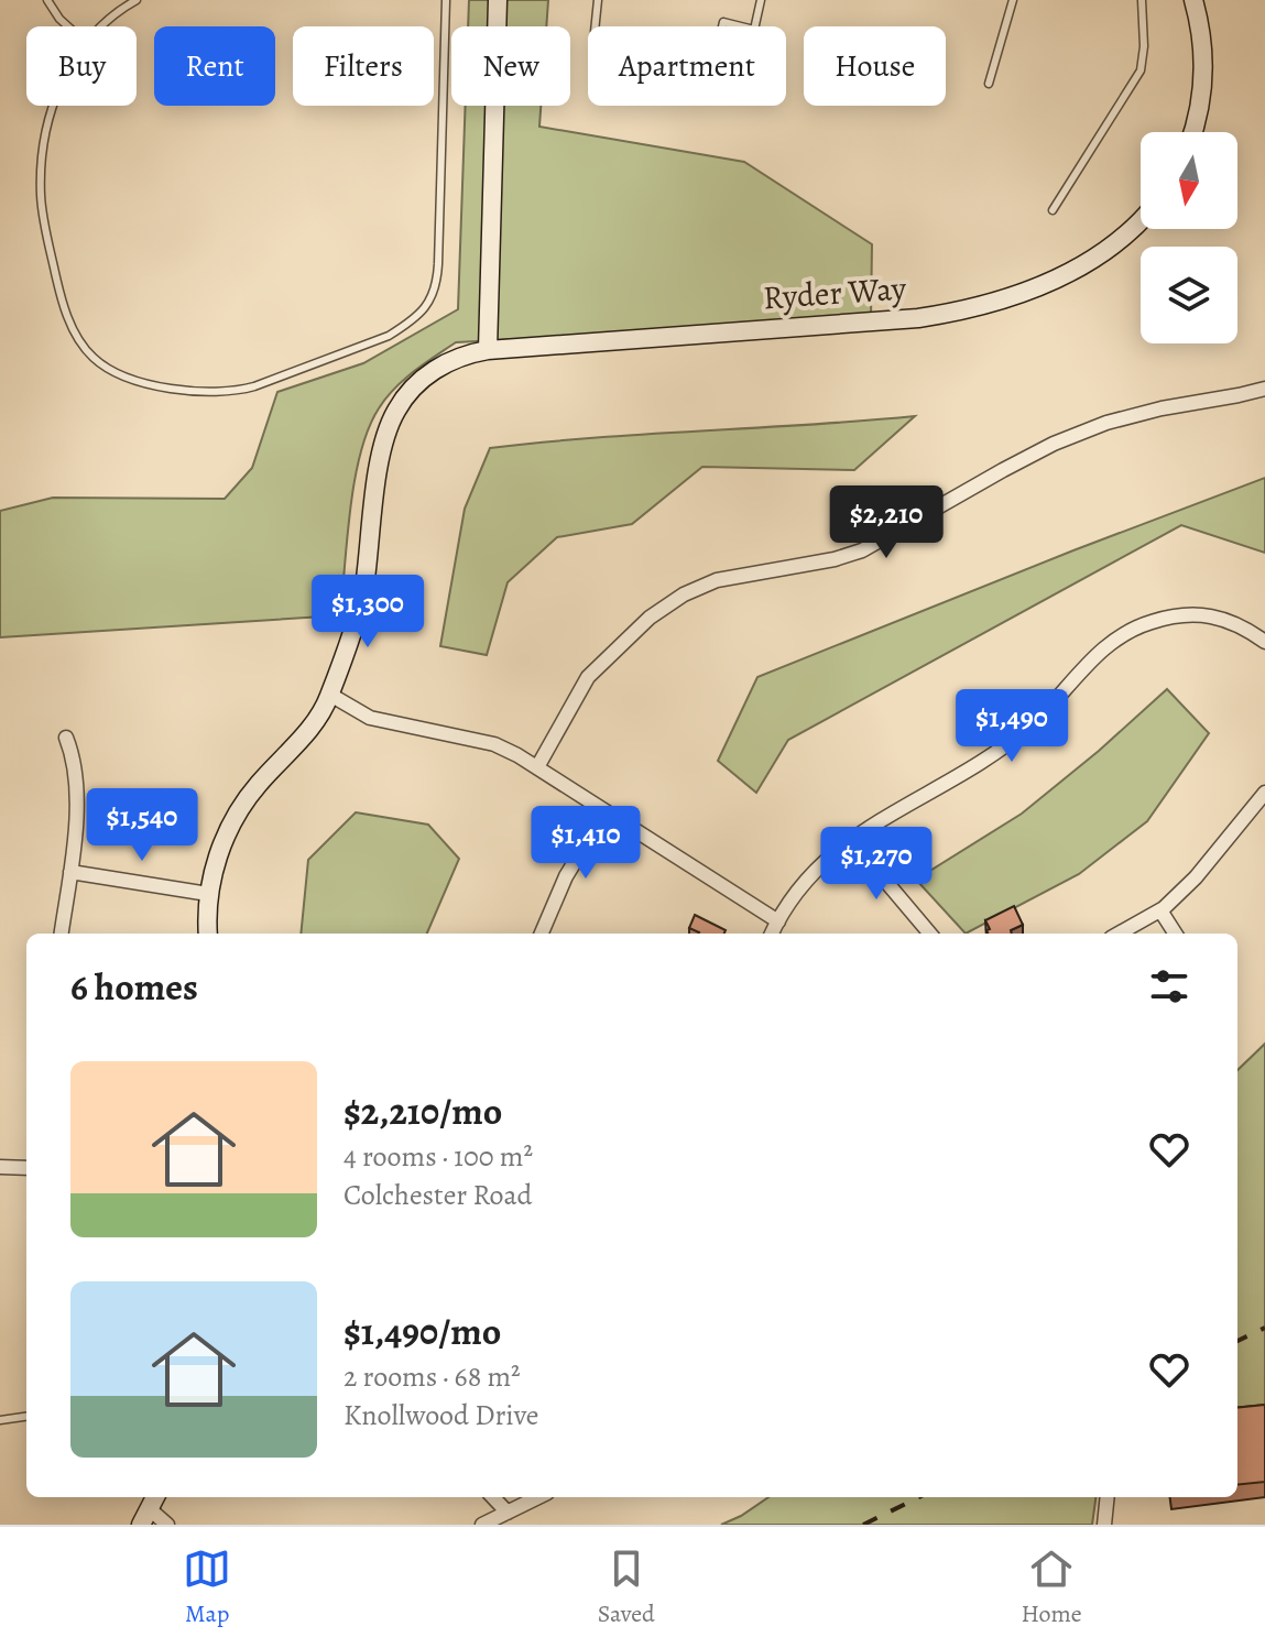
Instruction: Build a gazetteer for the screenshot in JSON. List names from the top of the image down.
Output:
{
  "streets": {
    "street": ["Ryder Way"]
  },
  "north": "bottom",
  "page": {
    "chip": [
      "Buy",
      "Rent",
      "Filters",
      "New",
      "Apartment",
      "House"
    ],
    "price": [
      "$2,210",
      "$1,300",
      "$1,490",
      "$1,540",
      "$1,410",
      "$1,270"
    ],
    "heading": "6 homes",
    "list": [
      {
        "name": "$2,210/mo",
        "note": "4 rooms · 100 m² · Colchester Road"
      },
      {
        "name": "$1,490/mo",
        "note": "2 rooms · 68 m² · Knollwood Drive"
      }
    ],
    "tabs": ["Map", "Saved", "Home"]
  }
}
